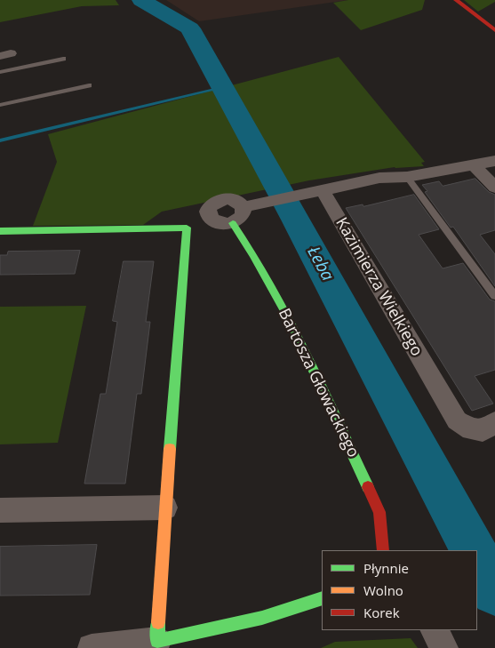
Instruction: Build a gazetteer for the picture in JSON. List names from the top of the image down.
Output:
{
  "streets": {
    "street": ["Kazimierza Wielkiego", "Bartosza Głowackiego"]
  },
  "water": ["Łeba"],
  "legend": ["Płynnie", "Wolno", "Korek"]
}
